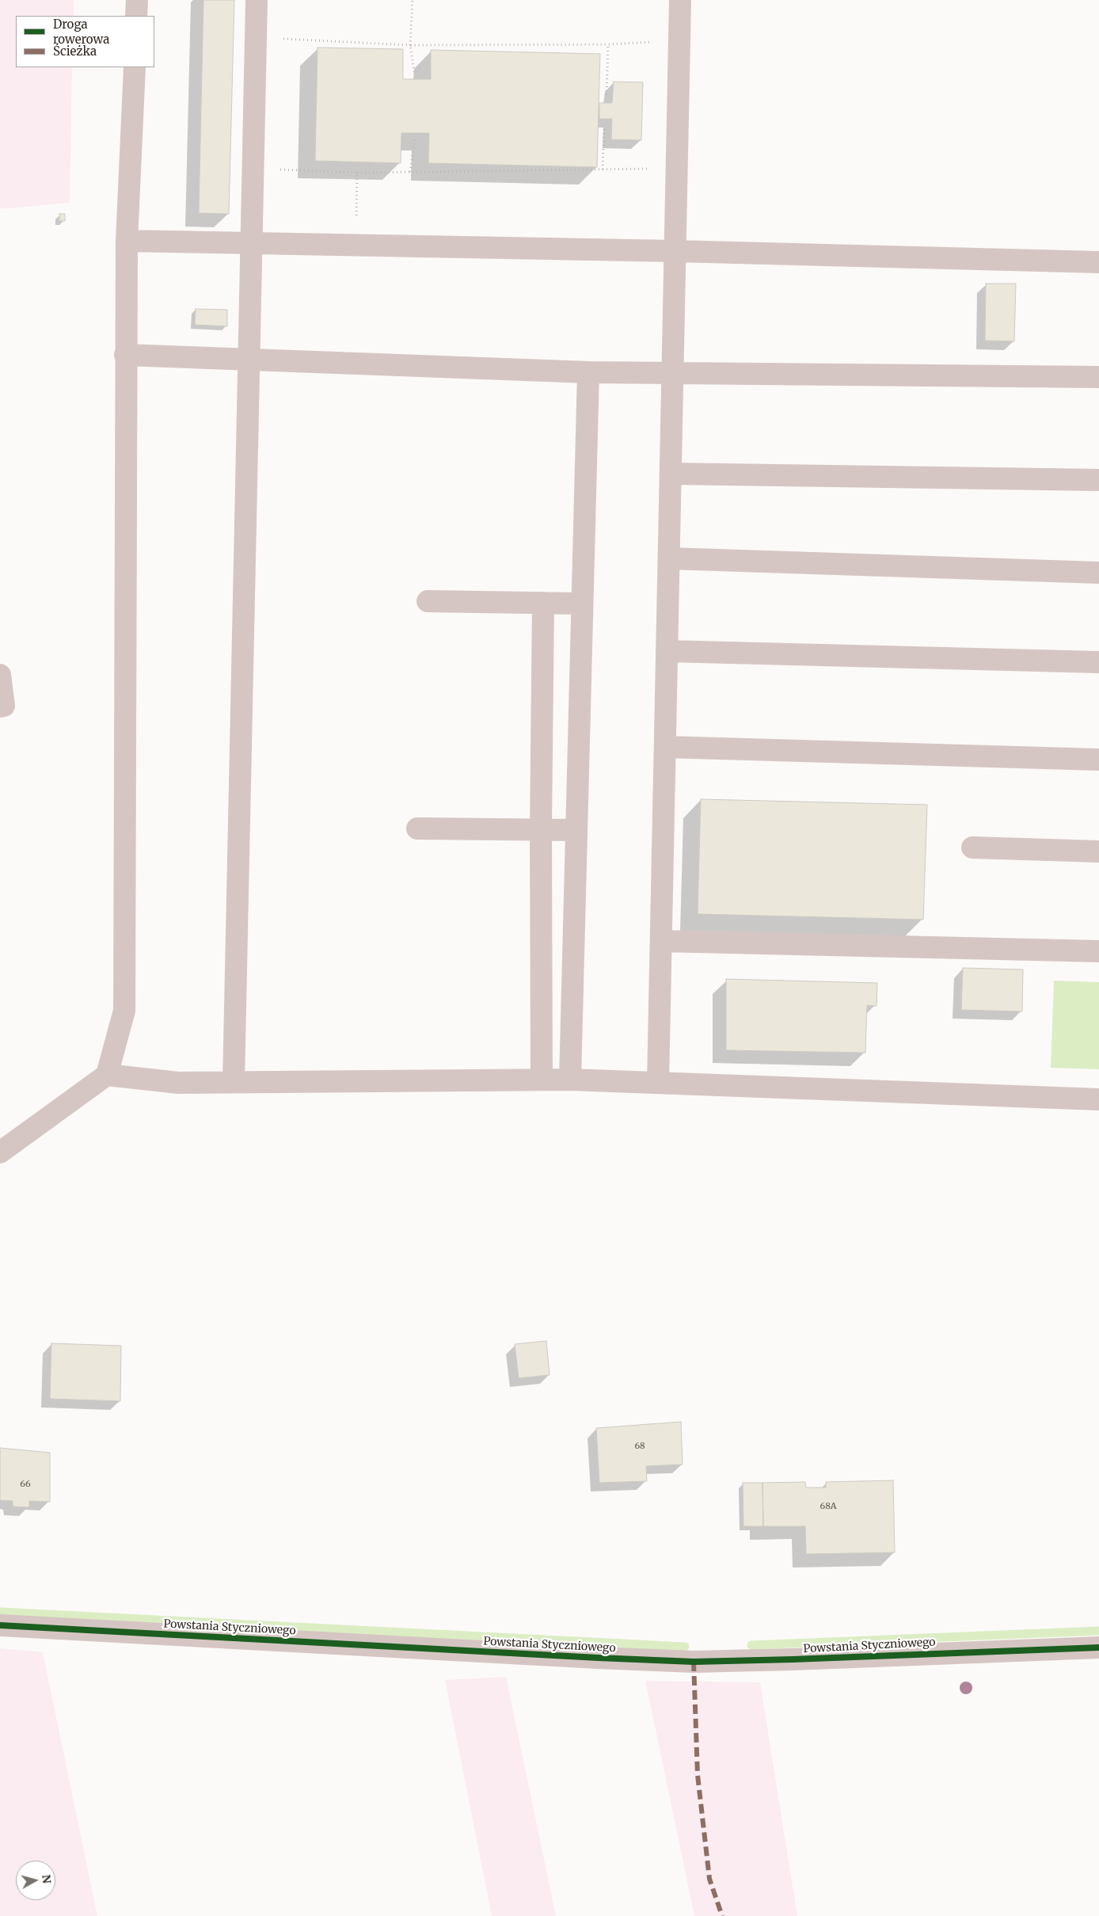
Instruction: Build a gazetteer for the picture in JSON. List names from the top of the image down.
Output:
{
  "streets": {
    "street": ["Powstania Styczniowego"]
  },
  "house_numbers": ["68", "66", "68A"],
  "legend": ["Droga rowerowa", "Ścieżka"],
  "north": "right"
}
